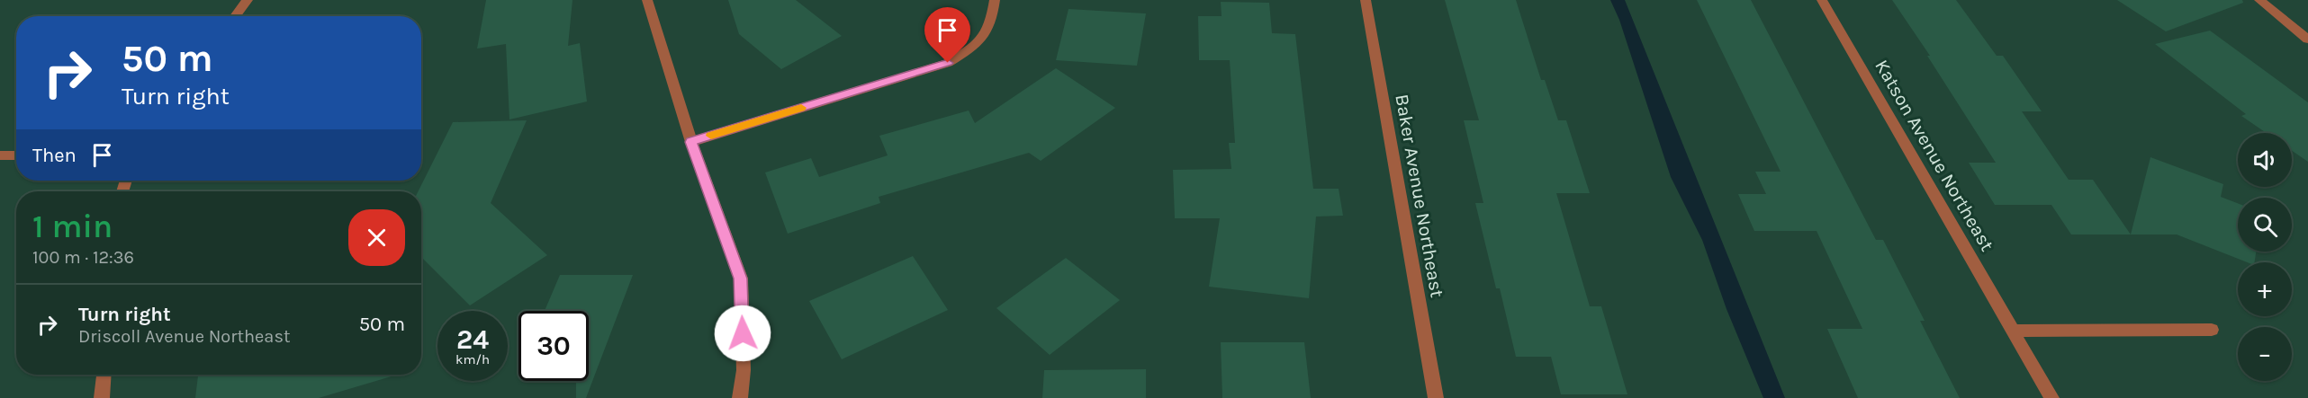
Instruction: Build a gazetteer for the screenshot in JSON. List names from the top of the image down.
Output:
{
  "streets": {
    "street": ["Katson Avenue Northeast", "Baker Avenue Northeast"]
  },
  "page": {
    "turn": ["50 m", "Turn right"],
    "then": "Then",
    "map_buttons": ["+", "−"],
    "heading": ["1 min", "100 m · 12:36"],
    "list": [
      {
        "name": "Turn right",
        "note": "Driscoll Avenue Northeast",
        "value": "50 m"
      }
    ],
    "speed": "24 km/h",
    "limit": "30"
  }
}
